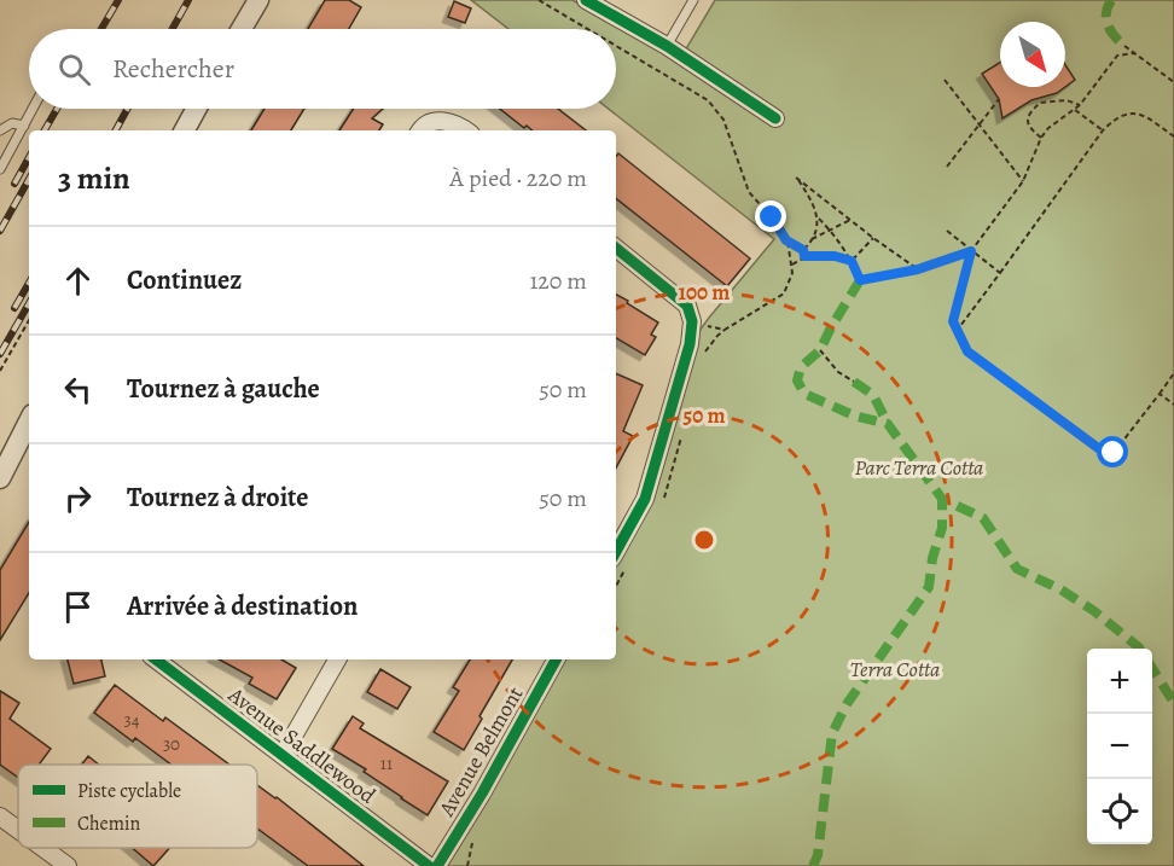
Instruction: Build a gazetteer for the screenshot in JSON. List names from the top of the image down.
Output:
{
  "streets": {
    "street": ["Avenue Saddlewood", "Avenue Belmont"]
  },
  "parks": ["Parc Terra Cotta", "Terra Cotta"],
  "house_numbers": ["34", "30", "11"],
  "legend": ["Piste cyclable", "Chemin"],
  "north": "bottom right",
  "page": {
    "search": "Rechercher",
    "heading": ["3 min", "À pied · 220 m"],
    "list": [
      ["Continuez", "120 m"],
      ["Tournez à gauche", "50 m"],
      ["Tournez à droite", "50 m"],
      "Arrivée à destination"
    ],
    "map_buttons": ["+", "−"]
  },
  "rings": ["100 m", "50 m"]
}
